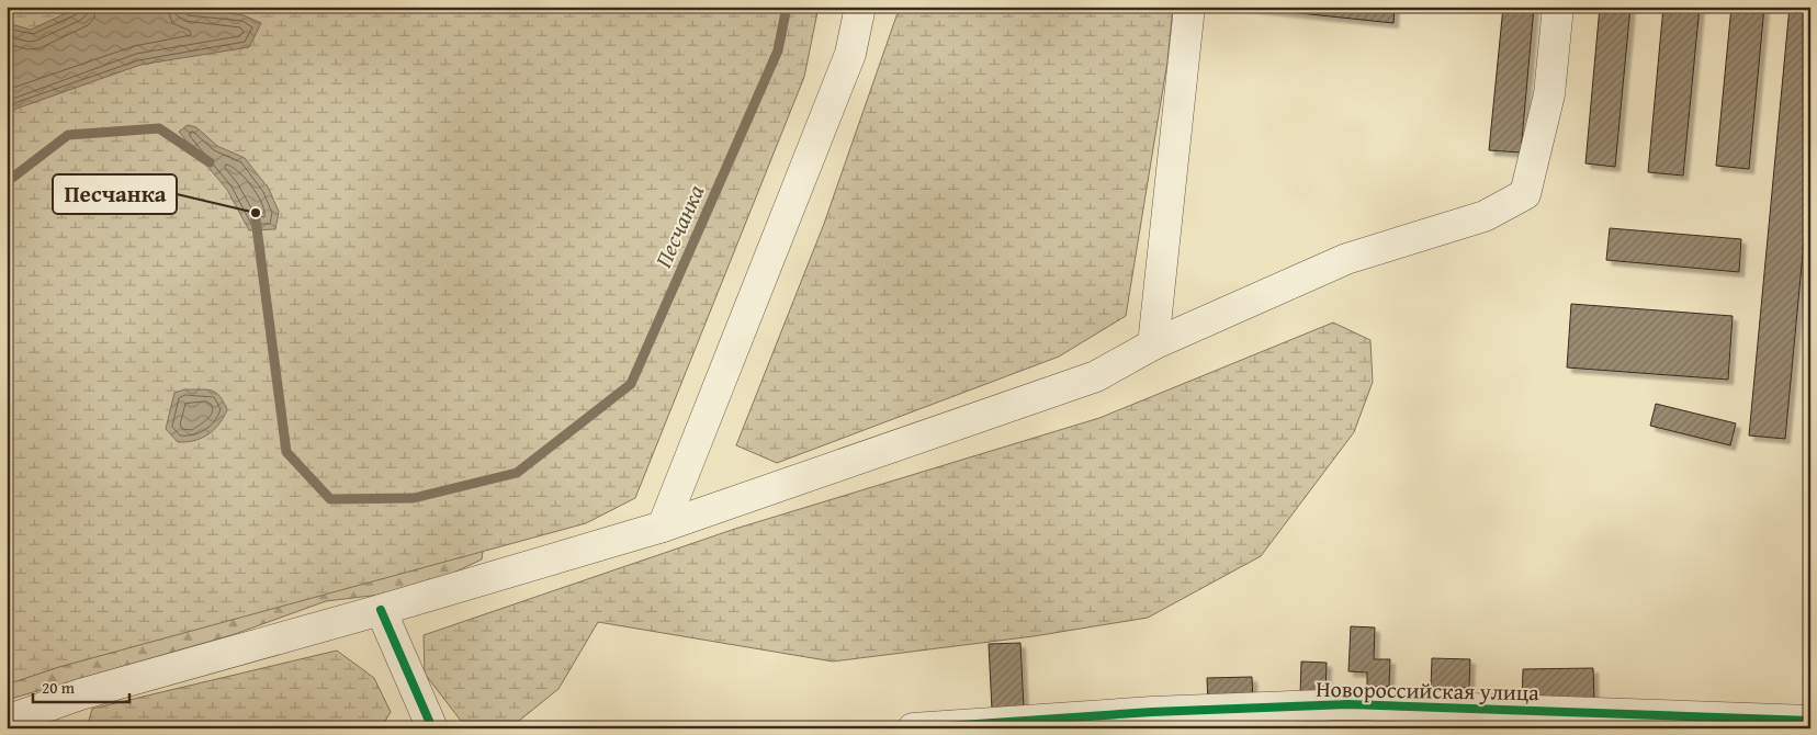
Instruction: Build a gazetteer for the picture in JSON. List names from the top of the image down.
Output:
{
  "streets": {
    "street": ["Новороссийская улица"]
  },
  "water": ["Песчанка"],
  "places": ["Песчанка"],
  "scale_bar": "20 m"
}
